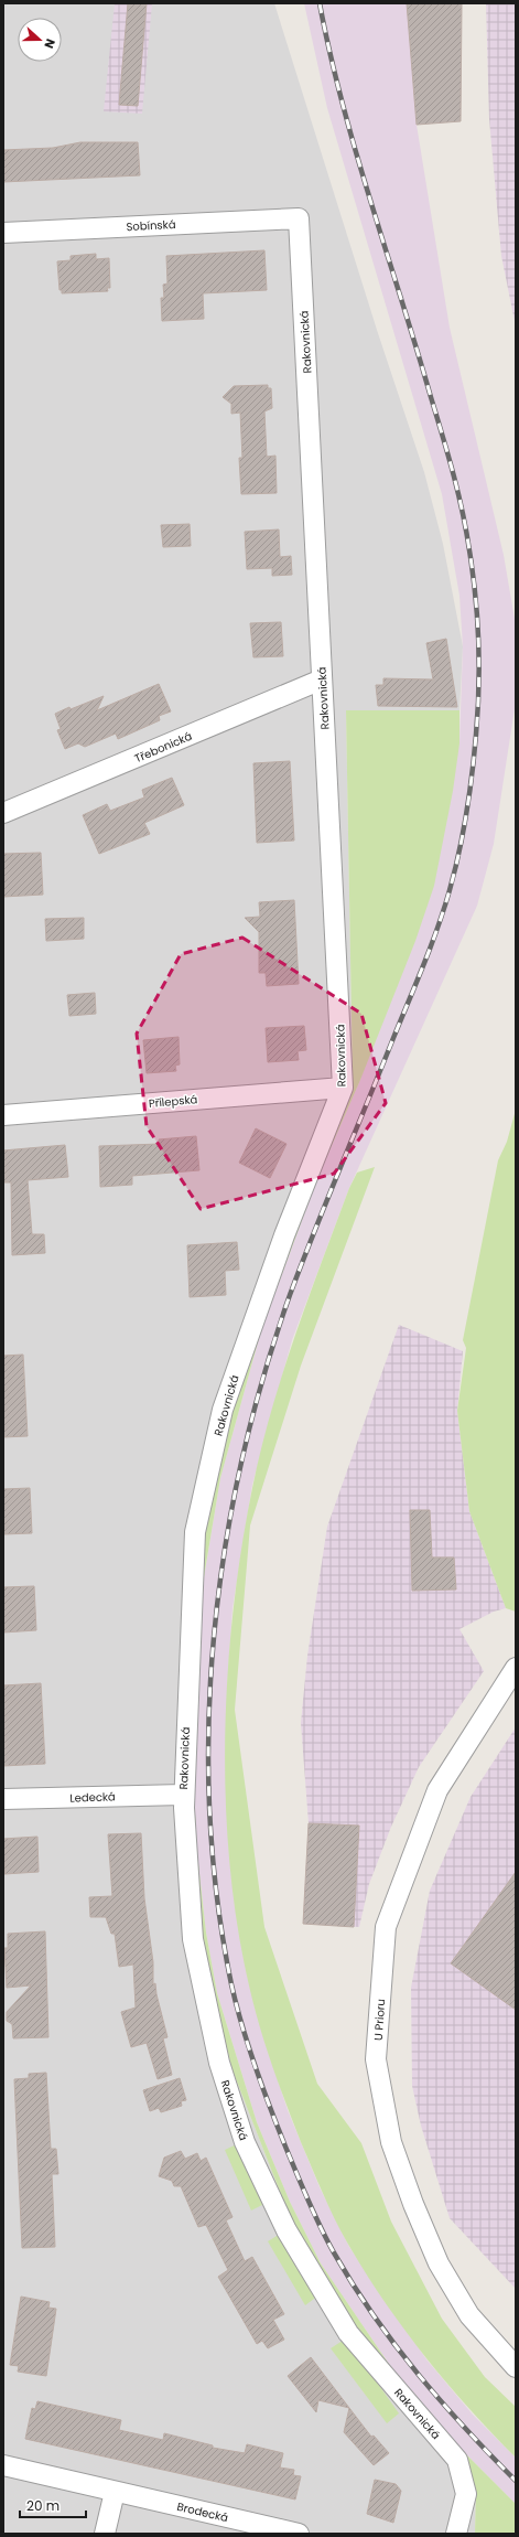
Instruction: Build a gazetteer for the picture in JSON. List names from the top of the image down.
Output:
{
  "streets": {
    "street": [
      "Sobínská",
      "Rakovnická",
      "Třebonická",
      "Přílepská",
      "Ledecká",
      "U Prioru",
      "Brodecká"
    ]
  },
  "crossings": [
    ["Sobínská", "Rakovnická"],
    ["Rakovnická", "Třebonická"],
    ["Rakovnická", "Přílepská"],
    ["Rakovnická", "Ledecká"]
  ],
  "scale_bar": "20 m",
  "north": "right"
}
